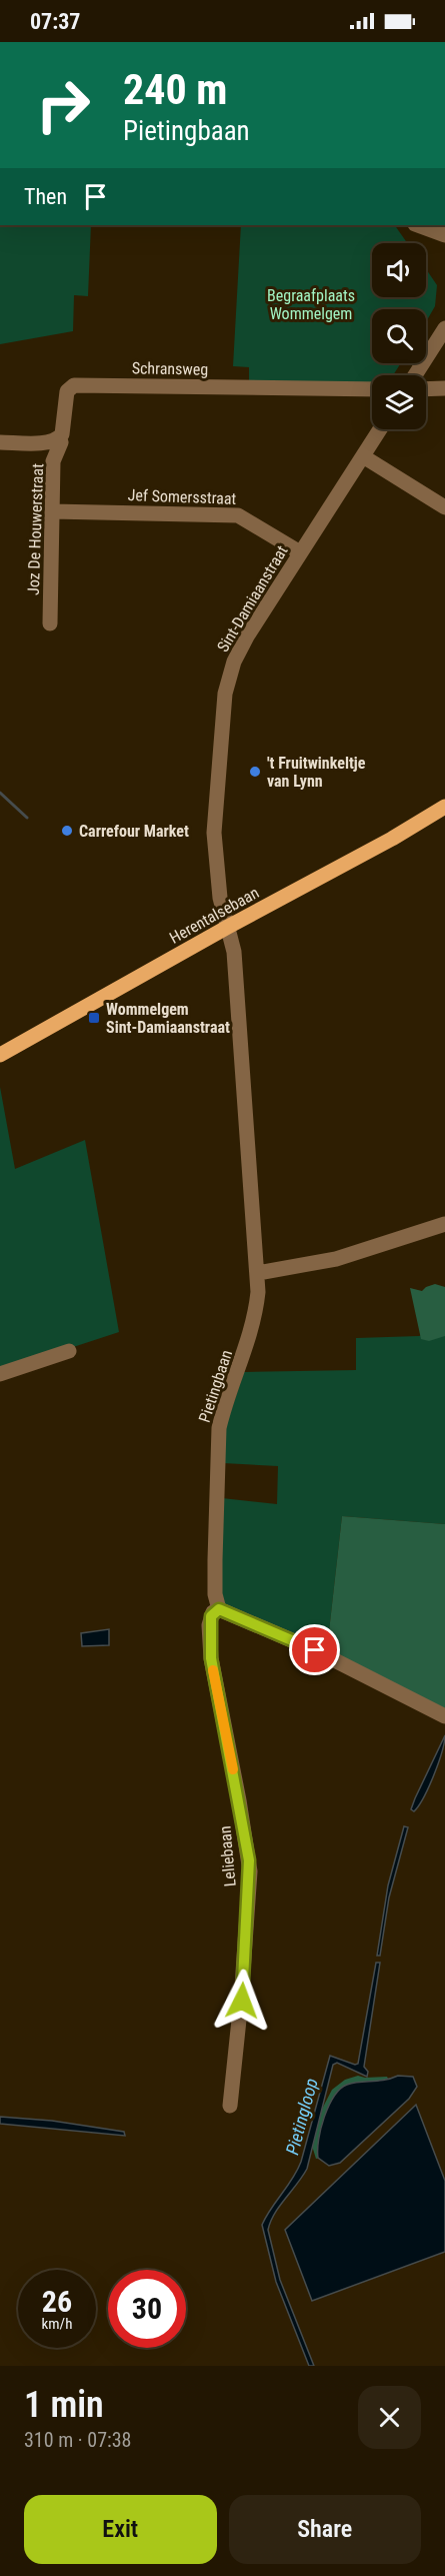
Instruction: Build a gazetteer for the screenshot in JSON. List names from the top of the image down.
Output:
{
  "streets": {
    "main road": ["Herentalsebaan"],
    "street": [
      "Schransweg",
      "Jef Somersstraat",
      "Joz De Houwerstraat",
      "Sint-Damiaanstraat",
      "Pietingbaan",
      "Leliebaan"
    ]
  },
  "crossings": [
    ["Schransweg", "Joz De Houwerstraat"],
    ["Jef Somersstraat", "Joz De Houwerstraat"],
    ["Jef Somersstraat", "Sint-Damiaanstraat"],
    ["Sint-Damiaanstraat", "Herentalsebaan"],
    ["Sint-Damiaanstraat", "Pietingbaan"],
    ["Herentalsebaan", "Pietingbaan"],
    ["Pietingbaan", "Leliebaan"]
  ],
  "water": ["Pietingloop"],
  "parks": ["Begraafplaats Wommelgem"],
  "places": {
    "other": ["'t Fruitwinkeltje van Lynn", "Carrefour Market"],
    "transit": ["Wommelgem Sint-Damiaanstraat"]
  },
  "page": {
    "status": "07:37",
    "turn": ["240 m", "Pietingbaan"],
    "then": "Then",
    "speed": "26 km/h",
    "limit": "30",
    "heading": ["1 min", "310 m · 07:38"],
    "buttons": ["Exit", "Share"]
  }
}
